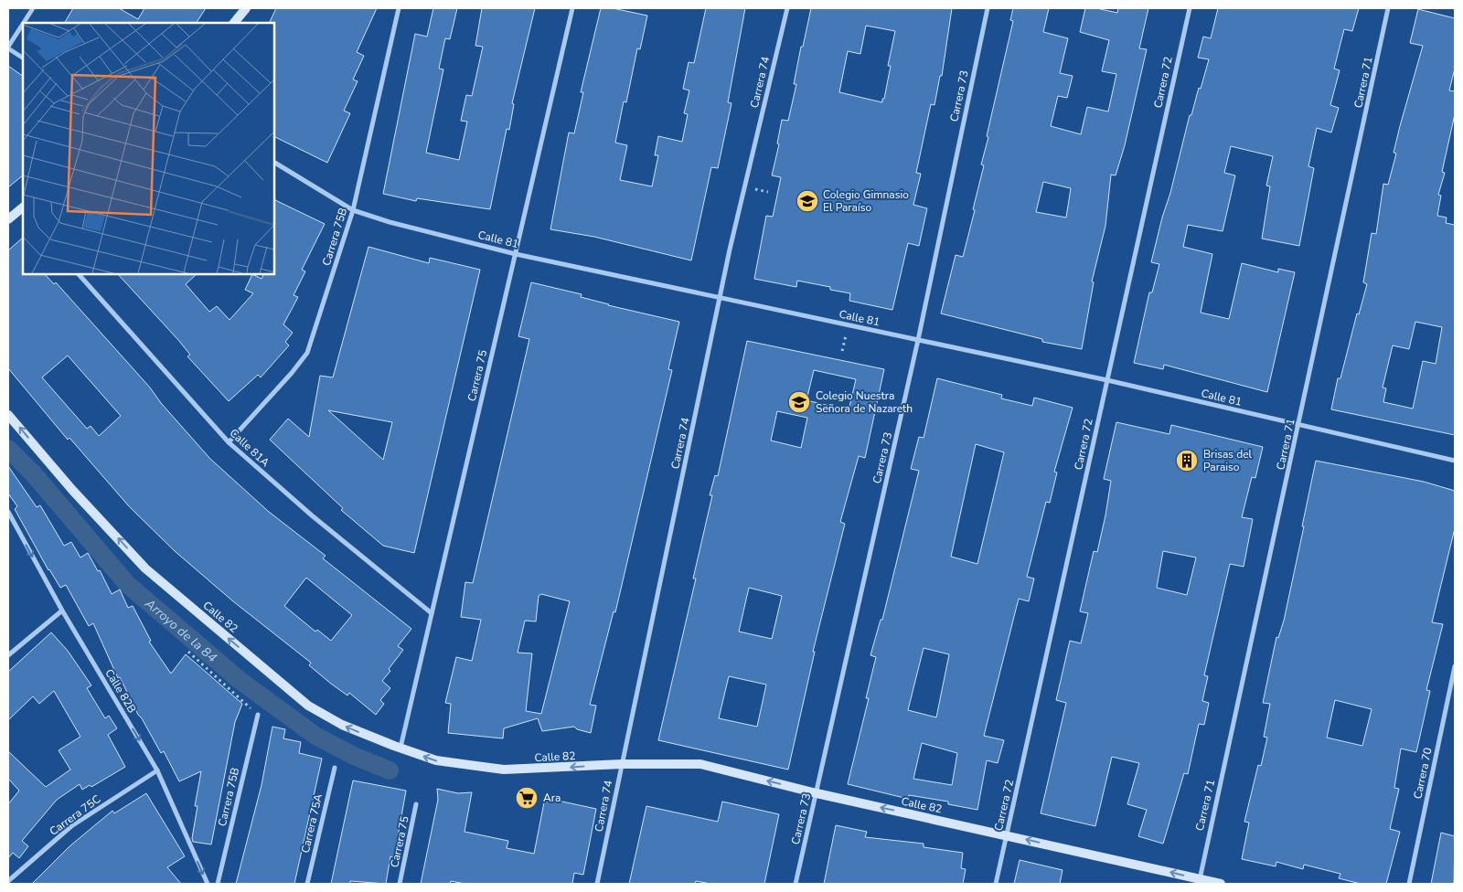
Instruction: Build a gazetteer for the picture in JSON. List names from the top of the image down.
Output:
{
  "streets": {
    "street": [
      "Carrera 74",
      "Carrera 72",
      "Carrera 71",
      "Carrera 73",
      "Carrera 75B",
      "Calle 81",
      "Carrera 75",
      "Calle 81A",
      "Calle 82",
      "Calle 82B",
      "Carrera 70",
      "Carrera 75C",
      "Carrera 75A"
    ]
  },
  "crossings": [
    ["Carrera 74", "Calle 81"],
    ["Carrera 74", "Calle 82"],
    ["Carrera 72", "Calle 81"],
    ["Carrera 72", "Calle 82"],
    ["Carrera 71", "Calle 81"],
    ["Carrera 71", "Calle 82"],
    ["Carrera 73", "Calle 81"],
    ["Carrera 73", "Calle 82"],
    ["Carrera 75B", "Calle 81"],
    ["Carrera 75B", "Calle 81A"],
    ["Calle 81", "Carrera 75"],
    ["Carrera 75", "Calle 81A"],
    ["Carrera 75", "Calle 82"],
    ["Calle 82B", "Carrera 75C"]
  ],
  "one_way": ["Calle 82", "Calle 82B"],
  "water": ["Arroyo de la 84"],
  "places": {
    "school or university": ["Colegio Gimnasio El Paraíso", "Colegio Nuestra Señora de Nazareth"],
    "building": ["Brisas del Paraiso"],
    "supermarket": ["Ara"]
  }
}
